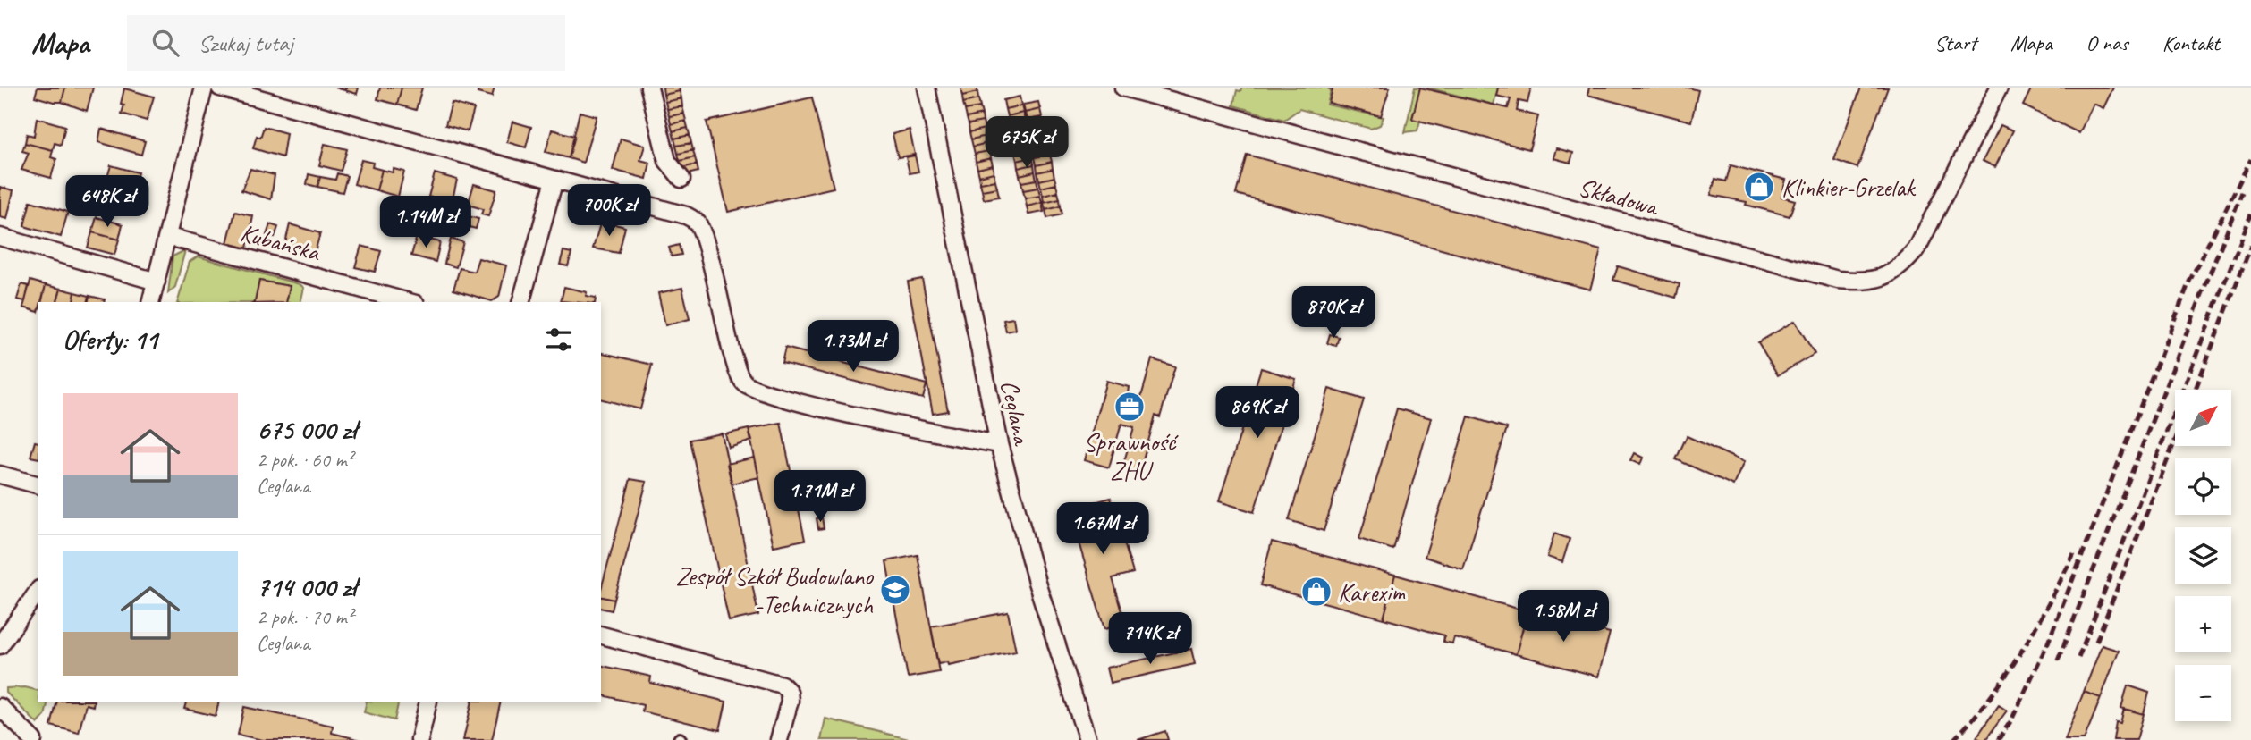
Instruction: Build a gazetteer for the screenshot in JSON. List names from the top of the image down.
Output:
{
  "streets": {
    "street": ["Składowa", "Kubańska", "Ceglana"]
  },
  "places": {
    "shop": ["Klinkier-Grzelak", "Karexim"],
    "office": ["Sprawność ZHU"],
    "school or university": ["Zespół Szkół Budowlano -Technicznych"]
  },
  "north": "top right",
  "page": {
    "header": "Mapa",
    "search": "Szukaj tutaj",
    "nav": [
      "Start",
      "Mapa",
      "O nas",
      "Kontakt"
    ],
    "price": [
      "675K zł",
      "648K zł",
      "700K zł",
      "1.14M zł",
      "870K zł",
      "1.73M zł",
      "869K zł",
      "1.71M zł",
      "1.67M zł",
      "1.58M zł",
      "714K zł"
    ],
    "heading": "Oferty: 11",
    "list": [
      {
        "name": "675 000 zł",
        "note": "2 pok. · 60 m² · Ceglana"
      },
      {
        "name": "714 000 zł",
        "note": "2 pok. · 70 m² · Ceglana"
      }
    ],
    "map_buttons": ["+", "−"]
  }
}
